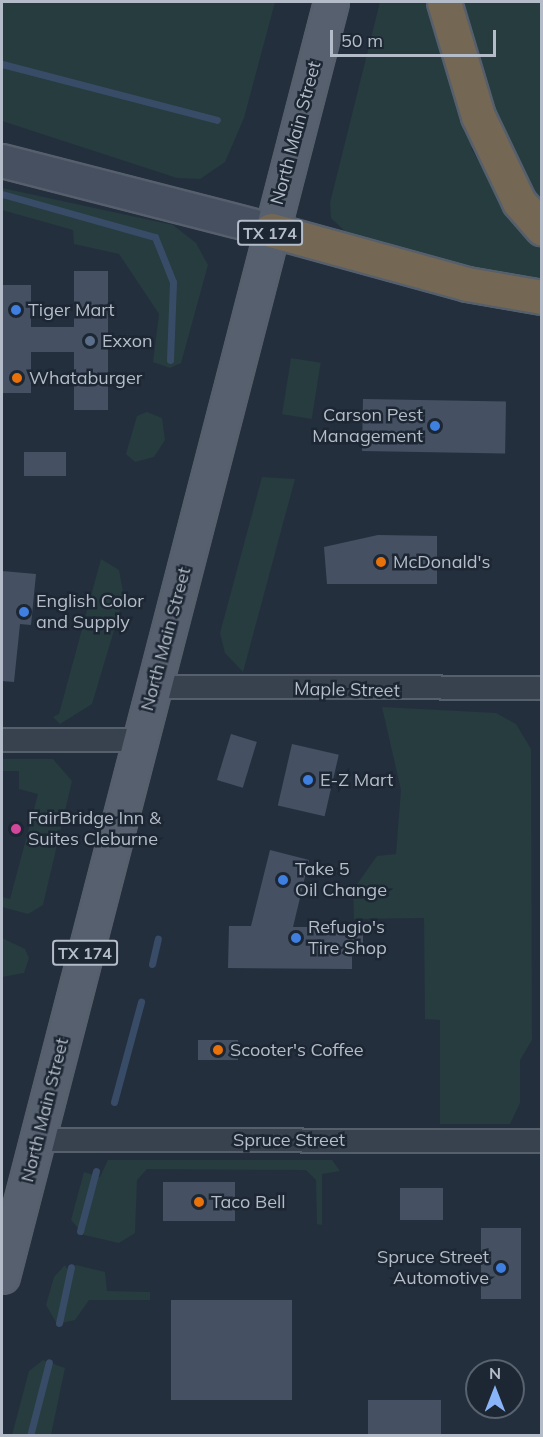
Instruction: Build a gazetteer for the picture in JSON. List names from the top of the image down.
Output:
{
  "streets": {
    "main road": ["North Main Street", "TX 174"],
    "street": ["Maple Street", "Spruce Street"]
  },
  "crossings": [
    ["North Main Street", "Maple Street"],
    ["North Main Street", "Spruce Street"]
  ],
  "places": [
    "Tiger Mart",
    "Exxon",
    "Whataburger",
    "Carson Pest Management",
    "McDonald's",
    "English Color and Supply",
    "E-Z Mart",
    "FairBridge Inn & Suites Cleburne",
    "Take 5 Oil Change",
    "Refugio's Tire Shop",
    "Scooter's Coffee",
    "Taco Bell",
    "Spruce Street Automotive"
  ],
  "scale_bar": "50 m",
  "north": "top"
}
